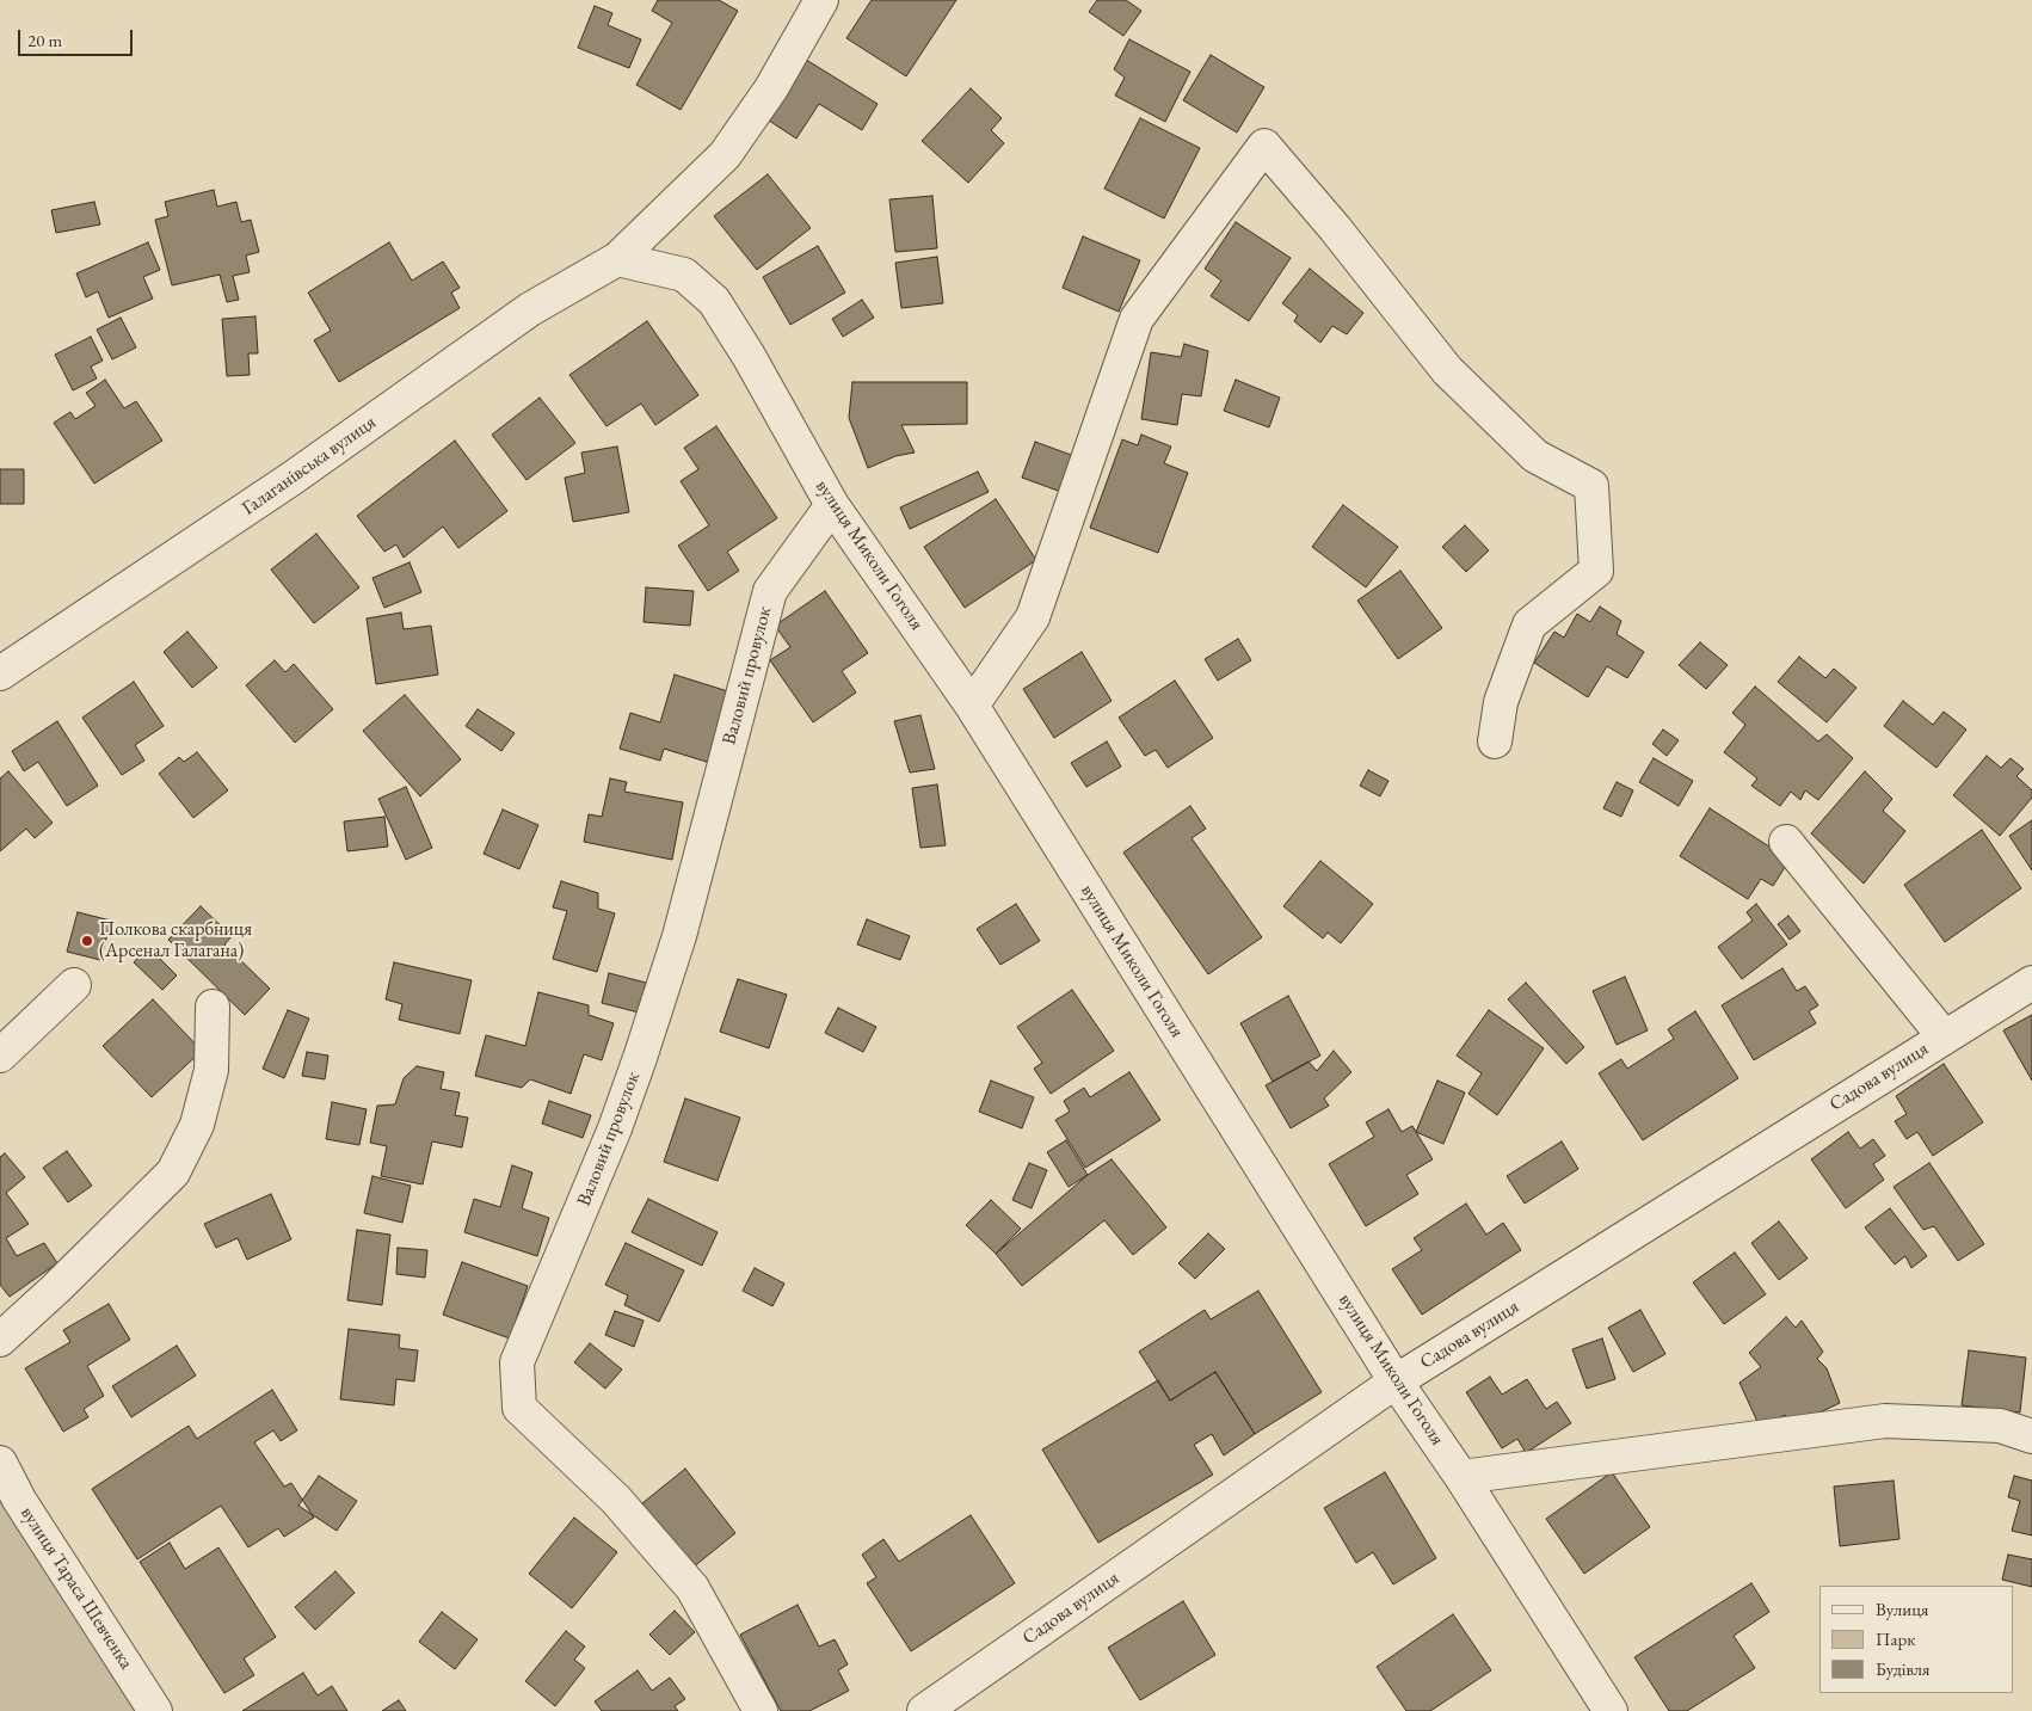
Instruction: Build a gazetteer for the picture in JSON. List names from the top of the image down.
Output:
{
  "streets": {
    "street": [
      "Галаганівська вулиця",
      "вулиця Миколи Гоголя",
      "Валовий провулок",
      "Садова вулиця",
      "вулиця Тараса Шевченка"
    ]
  },
  "crossings": [
    ["Галаганівська вулиця", "вулиця Миколи Гоголя"],
    ["вулиця Миколи Гоголя", "Валовий провулок"],
    ["вулиця Миколи Гоголя", "Садова вулиця"]
  ],
  "places": ["Полкова скарбниця (Арсенал Галагана)"],
  "legend": ["Вулиця", "Парк", "Будівля"],
  "scale_bar": "20 m"
}
